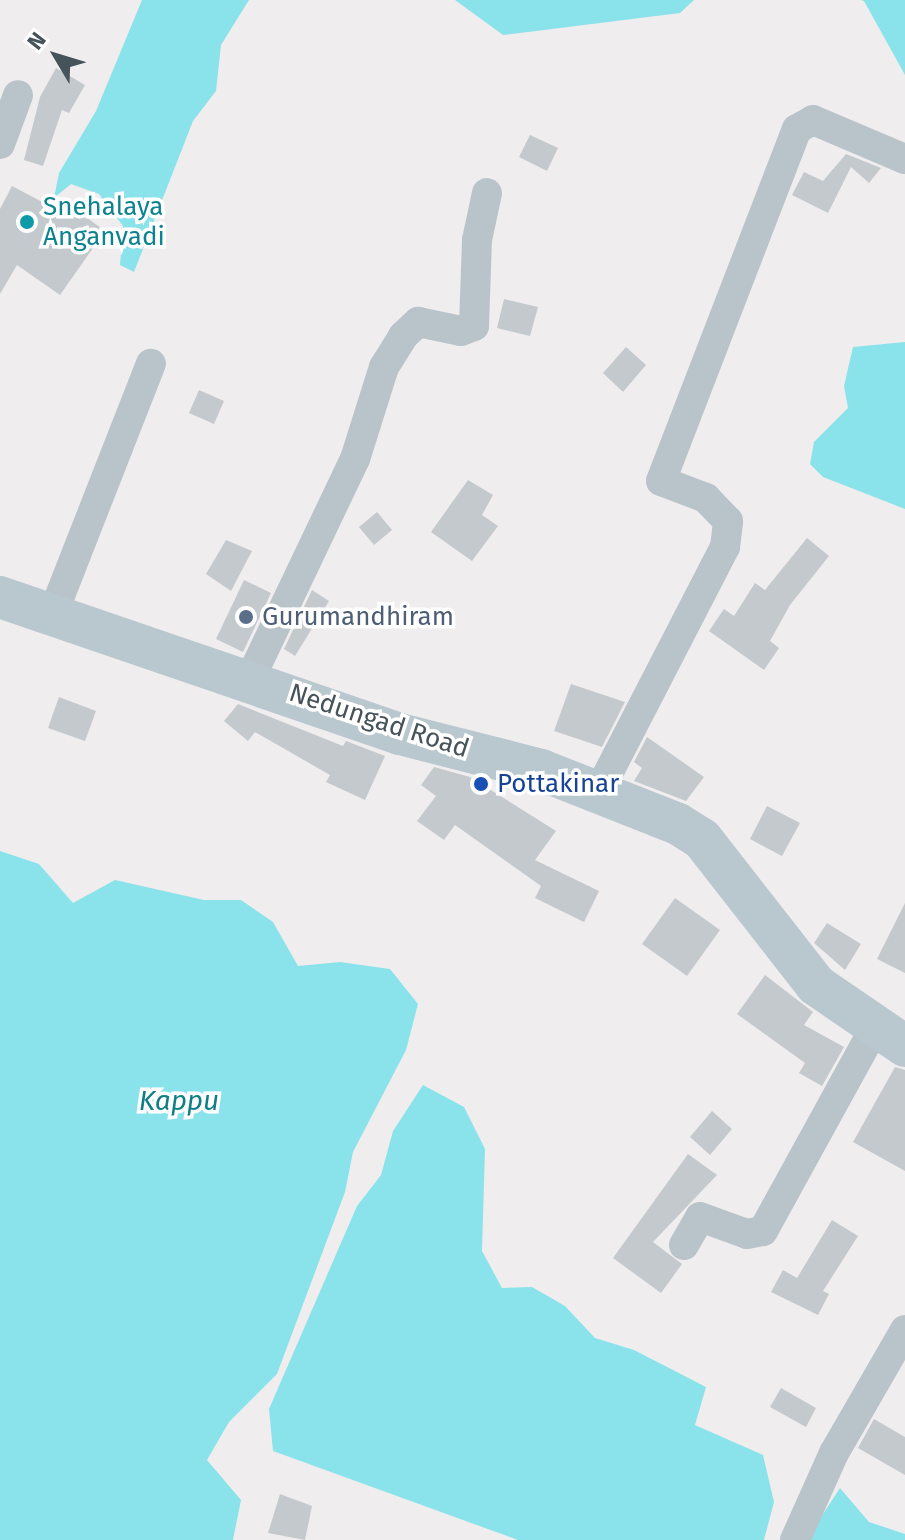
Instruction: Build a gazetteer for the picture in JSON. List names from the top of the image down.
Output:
{
  "streets": {
    "main road": ["Nedungad Road"]
  },
  "water": ["Kappu"],
  "places": ["Snehalaya Anganvadi", "Gurumandhiram", "Pottakinar"],
  "north": "top left"
}
